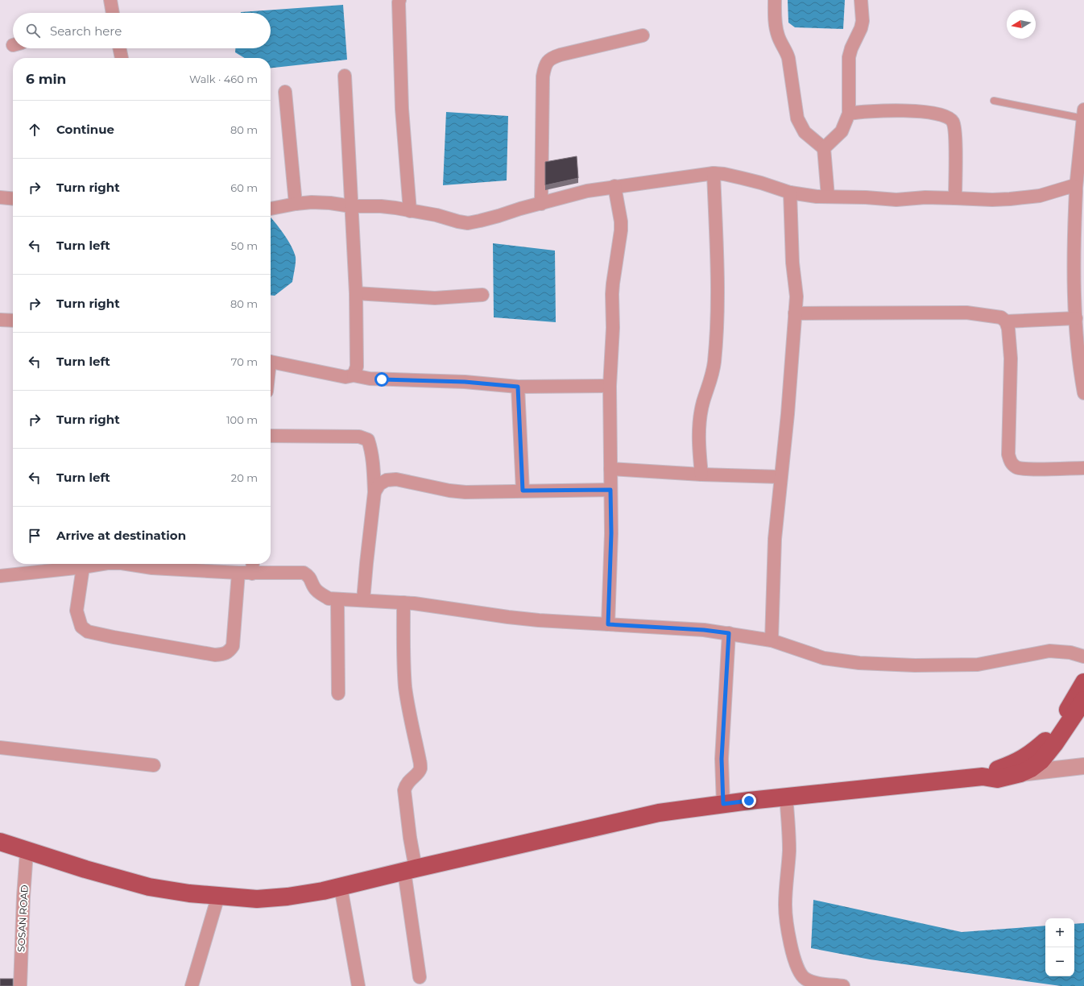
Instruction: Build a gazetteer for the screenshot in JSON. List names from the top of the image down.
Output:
{
  "streets": {
    "street": ["SOSAN ROAD"]
  },
  "north": "left",
  "page": {
    "search": "Search here",
    "heading": ["6 min", "Walk · 460 m"],
    "list": [
      ["Continue", "80 m"],
      ["Turn right", "60 m"],
      ["Turn left", "50 m"],
      ["Turn right", "80 m"],
      ["Turn left", "70 m"],
      ["Turn right", "100 m"],
      ["Turn left", "20 m"],
      "Arrive at destination"
    ],
    "map_buttons": ["+", "−"]
  }
}
